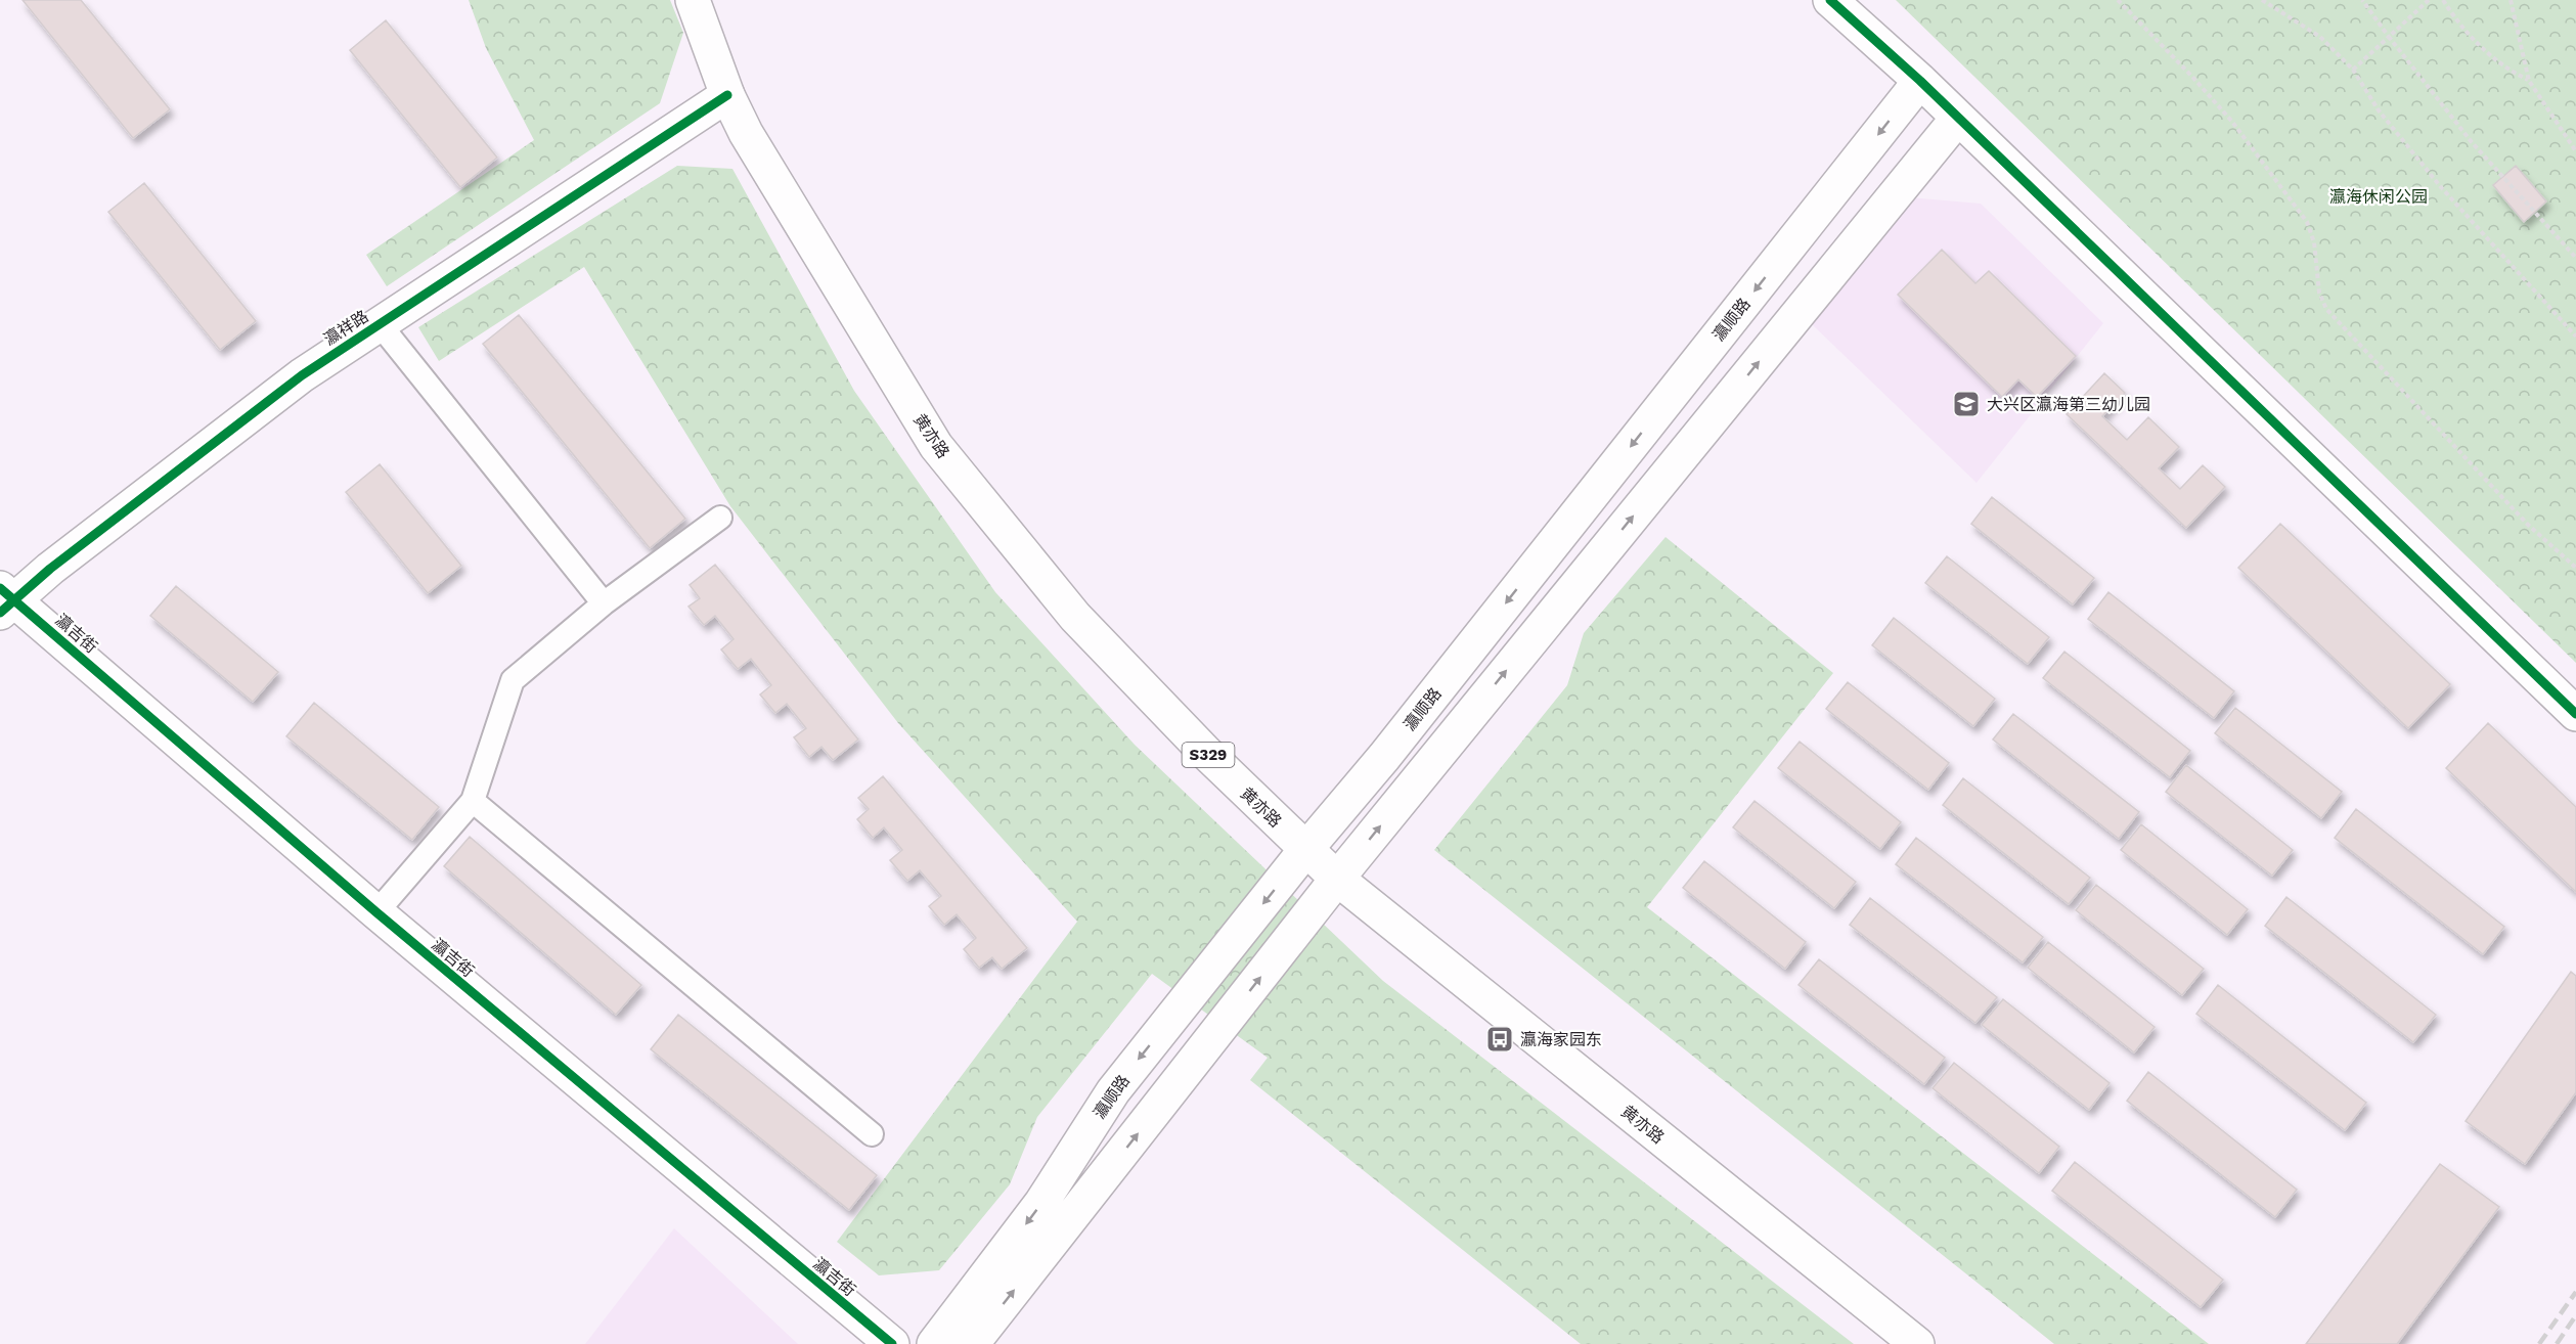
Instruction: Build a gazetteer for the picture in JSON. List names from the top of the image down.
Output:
{
  "streets": {
    "main road": [
      "瀛顺路",
      "瀛祥路",
      "黄亦路",
      "瀛吉街",
      "S329"
    ]
  },
  "crossings": [
    ["瀛顺路", "黄亦路"],
    ["瀛祥路", "黄亦路"],
    ["瀛祥路", "瀛吉街"]
  ],
  "parks": ["瀛海休闲公园"],
  "places": {
    "school or university": ["大兴区瀛海第三幼儿园"],
    "bus stop": ["瀛海家园东"]
  }
}
